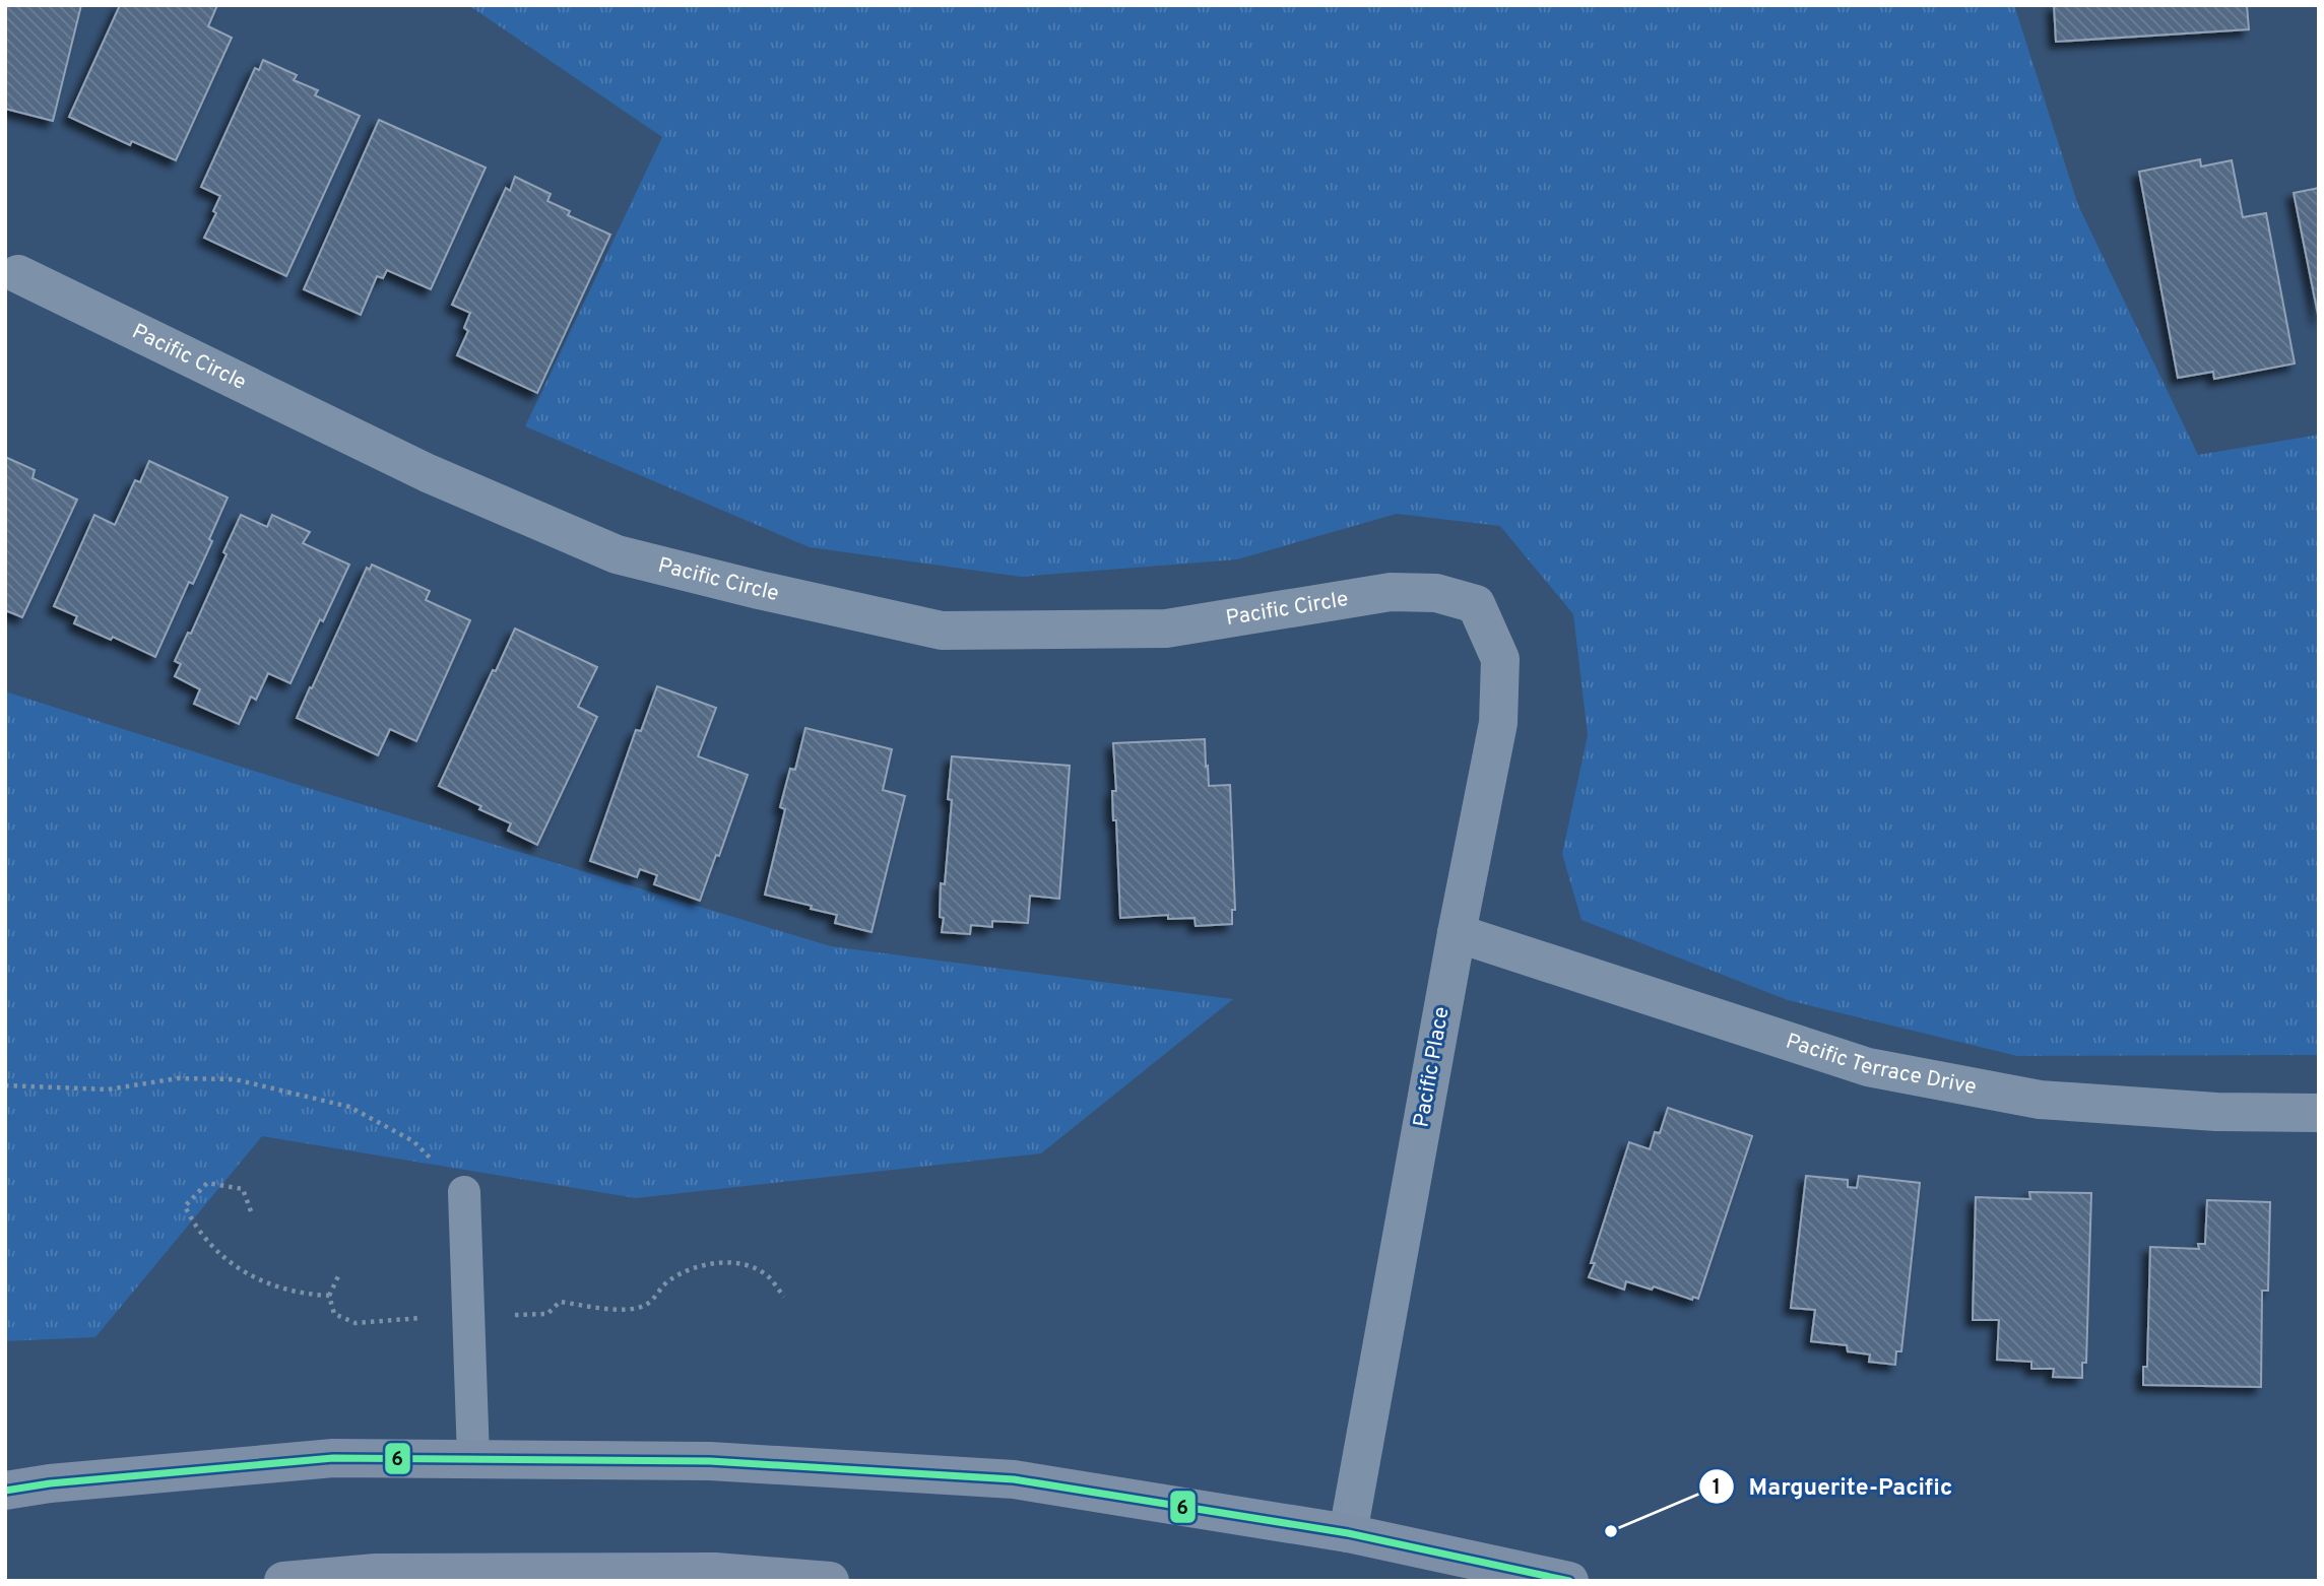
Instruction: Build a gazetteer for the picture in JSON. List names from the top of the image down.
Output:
{
  "streets": {
    "street": ["Pacific Circle", "Pacific Terrace Drive", "Pacific Place"]
  },
  "crossings": [
    ["Pacific Circle", "Pacific Place"],
    ["Pacific Terrace Drive", "Pacific Place"]
  ],
  "places": ["Marguerite-Pacific"],
  "lines": ["transit line 6"]
}
